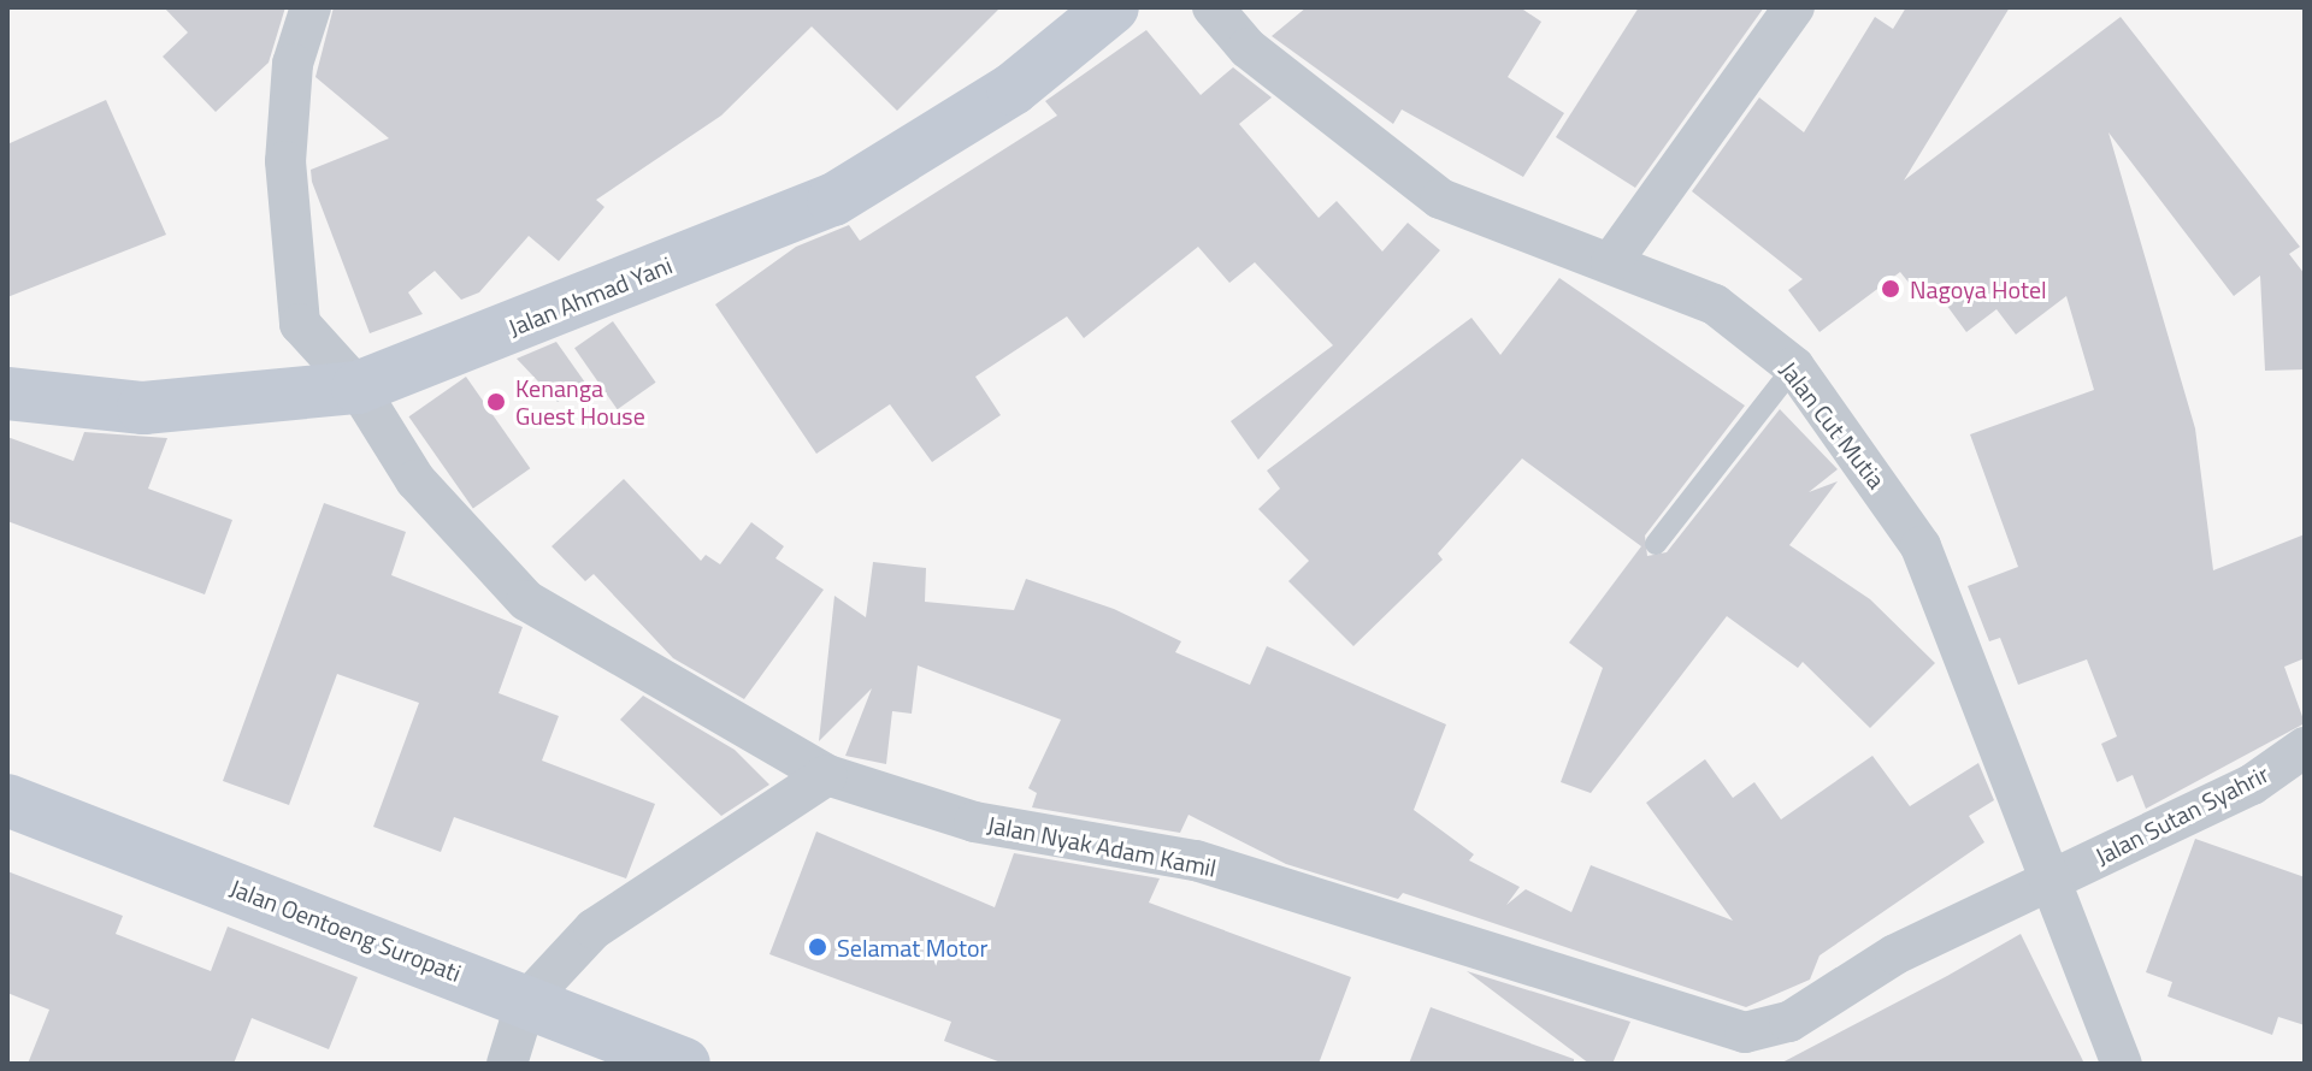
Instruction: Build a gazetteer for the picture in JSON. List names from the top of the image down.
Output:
{
  "streets": {
    "street": [
      "Jalan Ahmad Yani",
      "Jalan Cut Mutia",
      "Jalan Sutan Syahrir",
      "Jalan Nyak Adam Kamil",
      "Jalan Oentoeng Suropati"
    ]
  },
  "crossings": [
    ["Jalan Ahmad Yani", "Jalan Nyak Adam Kamil"],
    ["Jalan Cut Mutia", "Jalan Sutan Syahrir"],
    ["Jalan Cut Mutia", "Jalan Nyak Adam Kamil"],
    ["Jalan Sutan Syahrir", "Jalan Nyak Adam Kamil"]
  ],
  "places": ["Nagoya Hotel", "Kenanga Guest House", "Selamat Motor"]
}
